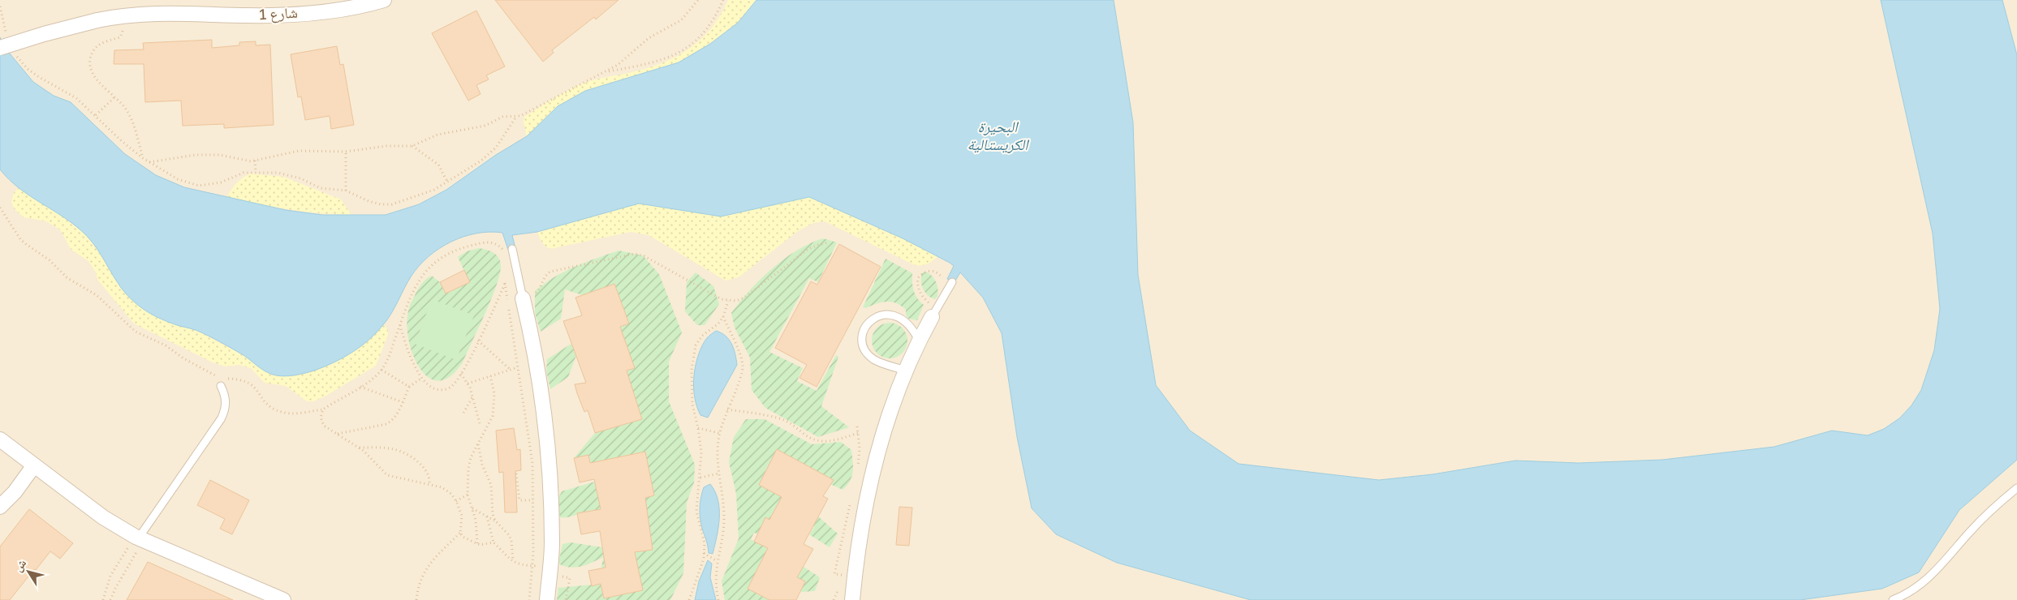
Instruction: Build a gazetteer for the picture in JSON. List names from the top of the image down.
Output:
{
  "streets": {
    "street": ["شارع 1"]
  },
  "water": ["البحيرة الكريستالية"],
  "north": "top left"
}
